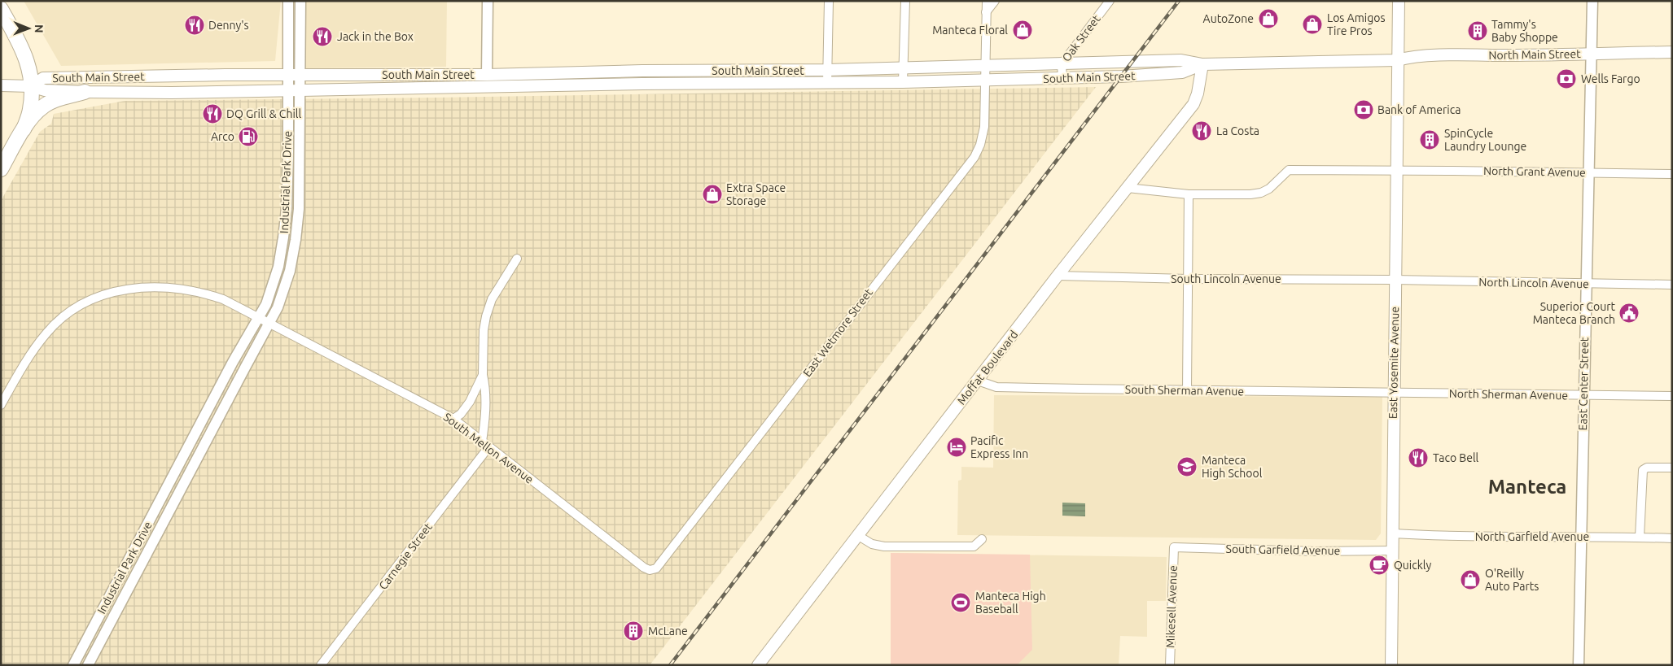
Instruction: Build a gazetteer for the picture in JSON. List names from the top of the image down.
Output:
{
  "streets": {
    "main road": [
      "North Main Street",
      "South Main Street",
      "East Yosemite Avenue",
      "Moffat Boulevard"
    ],
    "street": [
      "Oak Street",
      "North Grant Avenue",
      "Industrial Park Drive",
      "South Lincoln Avenue",
      "North Lincoln Avenue",
      "East Wetmore Street",
      "East Center Street",
      "South Sherman Avenue",
      "North Sherman Avenue",
      "South Mellon Avenue",
      "North Garfield Avenue",
      "South Garfield Avenue",
      "Carnegie Street",
      "Mikesell Avenue"
    ]
  },
  "crossings": [
    ["Oak Street", "South Main Street"],
    ["North Main Street", "South Main Street"],
    ["North Main Street", "East Yosemite Avenue"],
    ["North Main Street", "East Center Street"],
    ["South Main Street", "Industrial Park Drive"],
    ["South Main Street", "East Wetmore Street"],
    ["South Main Street", "East Yosemite Avenue"],
    ["South Main Street", "Moffat Boulevard"],
    ["North Grant Avenue", "East Yosemite Avenue"],
    ["North Grant Avenue", "Moffat Boulevard"],
    ["North Grant Avenue", "East Center Street"],
    ["Industrial Park Drive", "South Mellon Avenue"],
    ["South Lincoln Avenue", "North Lincoln Avenue"],
    ["South Lincoln Avenue", "East Yosemite Avenue"],
    ["South Lincoln Avenue", "Moffat Boulevard"],
    ["North Lincoln Avenue", "East Yosemite Avenue"],
    ["North Lincoln Avenue", "East Center Street"],
    ["East Wetmore Street", "South Mellon Avenue"],
    ["East Yosemite Avenue", "South Sherman Avenue"],
    ["East Yosemite Avenue", "North Sherman Avenue"],
    ["East Yosemite Avenue", "North Garfield Avenue"],
    ["East Yosemite Avenue", "South Garfield Avenue"],
    ["Moffat Boulevard", "South Sherman Avenue"],
    ["East Center Street", "North Sherman Avenue"],
    ["East Center Street", "North Garfield Avenue"],
    ["South Sherman Avenue", "North Sherman Avenue"],
    ["South Mellon Avenue", "Carnegie Street"],
    ["South Garfield Avenue", "Mikesell Avenue"]
  ],
  "districts": ["Manteca"],
  "places": {
    "shop": [
      "AutoZone",
      "Los Amigos Tire Pros",
      "Manteca Floral",
      "Extra Space Storage",
      "O'Reilly Auto Parts"
    ],
    "restaurant": [
      "Denny's",
      "Jack in the Box",
      "DQ Grill & Chill",
      "La Costa",
      "Taco Bell"
    ],
    "building": ["Tammy's Baby Shoppe", "SpinCycle Laundry Lounge", "McLane"],
    "bank": ["Wells Fargo", "Bank of America"],
    "fuel station": ["Arco"],
    "public building": ["Superior Court Manteca Branch"],
    "hotel": ["Pacific Express Inn"],
    "school or university": ["Manteca High School"],
    "cafe": ["Quickly"],
    "sports": ["Manteca High Baseball"]
  },
  "north": "right"
}
